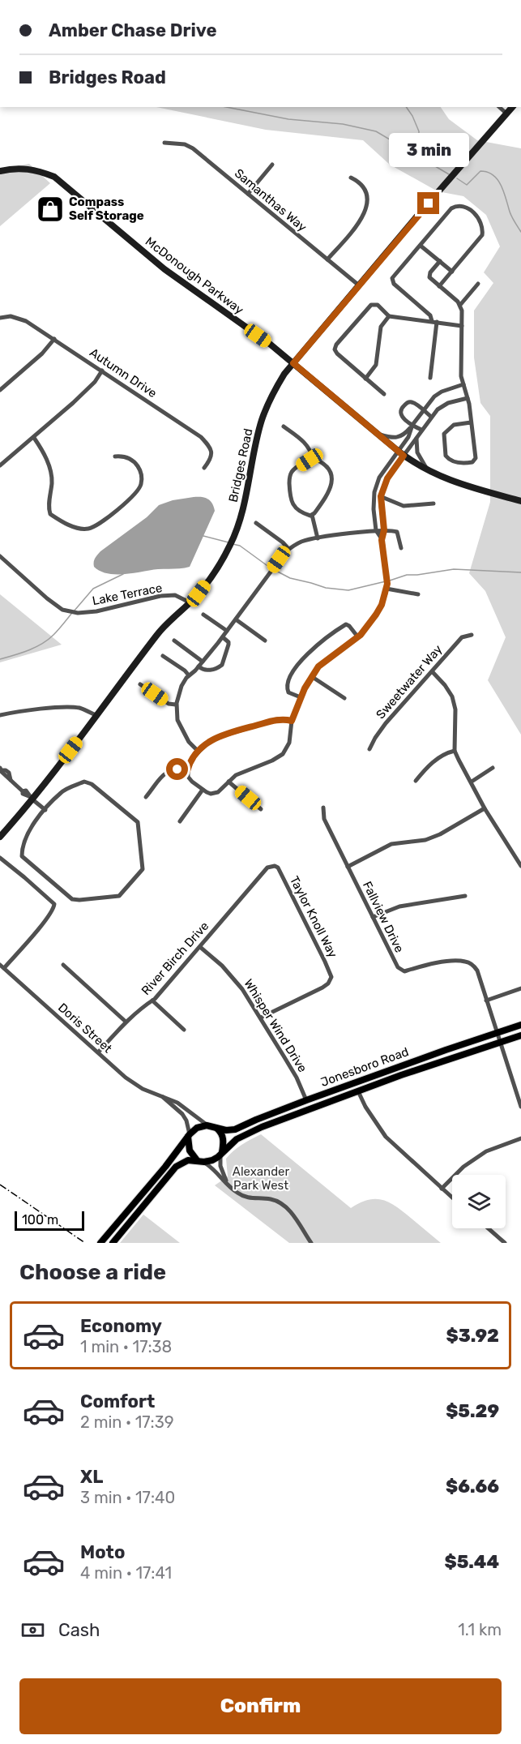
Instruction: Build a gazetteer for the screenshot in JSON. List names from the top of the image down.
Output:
{
  "streets": {
    "main road": ["Jonesboro Road"],
    "street": [
      "Samanthas Way",
      "McDonough Parkway",
      "Autumn Drive",
      "Bridges Road",
      "Lake Terrace",
      "Sweetwater Way",
      "Taylor Knoll Way",
      "Fallview Drive",
      "River Birch Drive",
      "Whisper Wind Drive",
      "Doris Street"
    ]
  },
  "crossings": [
    ["Samanthas Way", "Bridges Road"],
    ["McDonough Parkway", "Bridges Road"],
    ["Bridges Road", "Lake Terrace"],
    ["Taylor Knoll Way", "River Birch Drive"],
    ["Taylor Knoll Way", "Whisper Wind Drive"],
    ["Fallview Drive", "Jonesboro Road"],
    ["River Birch Drive", "Whisper Wind Drive"],
    ["River Birch Drive", "Doris Street"],
    ["Whisper Wind Drive", "Jonesboro Road"],
    ["Doris Street", "Jonesboro Road"]
  ],
  "parks": ["Alexander Park West"],
  "places": {
    "shop": ["Compass Self Storage"]
  },
  "scale_bar": "100 m",
  "page": {
    "banner": ["Amber Chase Drive", "Bridges Road"],
    "bubble": "3 min",
    "scale": "100 m",
    "heading": "Choose a ride",
    "list": [
      {
        "name": "Economy",
        "note": "1 min · 17:38",
        "value": "$3.92"
      },
      {
        "name": "Comfort",
        "note": "2 min · 17:39",
        "value": "$5.29"
      },
      {
        "name": "XL",
        "note": "3 min · 17:40",
        "value": "$6.66"
      },
      {
        "name": "Moto",
        "note": "4 min · 17:41",
        "value": "$5.44"
      }
    ],
    "pay": ["Cash", "1.1 km"],
    "buttons": "Confirm"
  }
}
